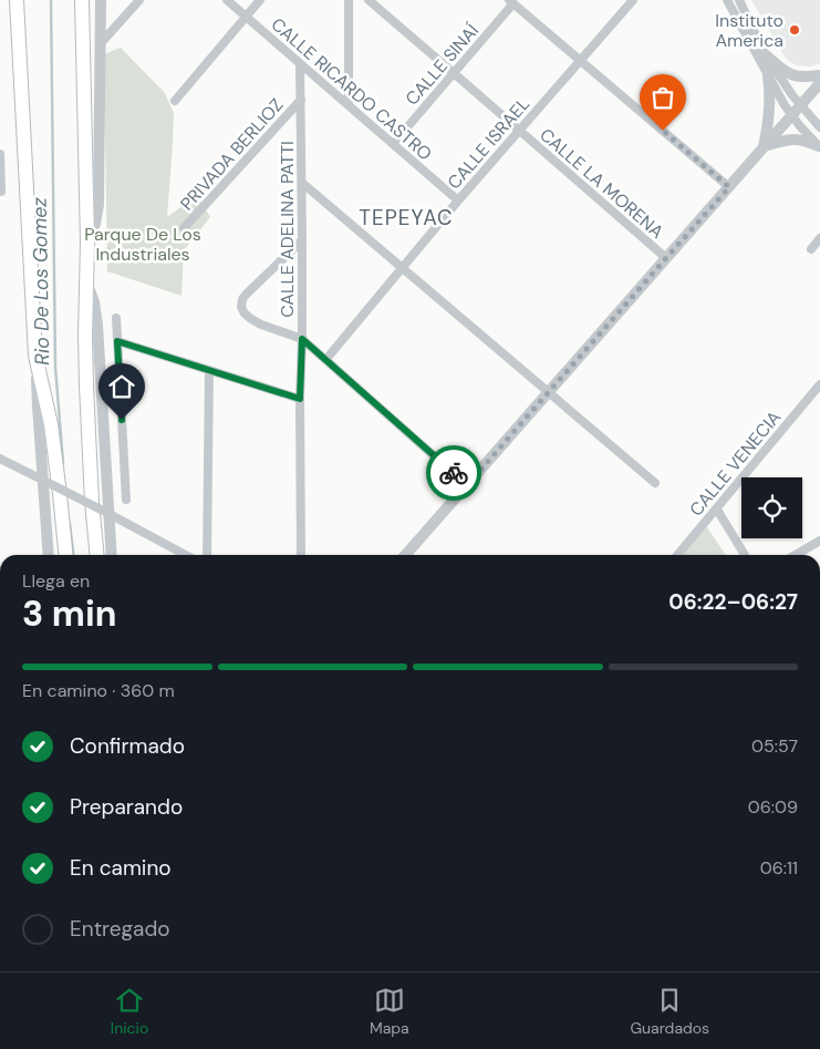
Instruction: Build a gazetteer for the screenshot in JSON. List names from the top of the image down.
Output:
{
  "streets": {
    "street": [
      "CALLE SINAÍ",
      "CALLE RICARDO CASTRO",
      "CALLE ISRAEL",
      "PRIVADA BERLIOZ",
      "CALLE LA MORENA",
      "CALLE ADELINA PATTI",
      "CALLE VENECIA"
    ]
  },
  "crossings": [
    ["CALLE SINAÍ", "CALLE RICARDO CASTRO"],
    ["CALLE SINAÍ", "CALLE LA MORENA"],
    ["CALLE RICARDO CASTRO", "CALLE ISRAEL"],
    ["CALLE RICARDO CASTRO", "CALLE ADELINA PATTI"],
    ["CALLE ISRAEL", "CALLE LA MORENA"],
    ["PRIVADA BERLIOZ", "CALLE ADELINA PATTI"]
  ],
  "districts": ["TEPEYAC"],
  "water": ["Rio De Los Gomez"],
  "parks": ["Parque De Los Industriales"],
  "places": ["Instituto America"],
  "page": {
    "heading": ["3 min", "Llega en", "06:22–06:27"],
    "bar": "En camino · 360 m",
    "list": [
      ["Confirmado", "05:57"],
      ["Preparando", "06:09"],
      ["En camino", "06:11"],
      "Entregado"
    ],
    "tabs": ["Inicio", "Mapa", "Guardados"]
  }
}
